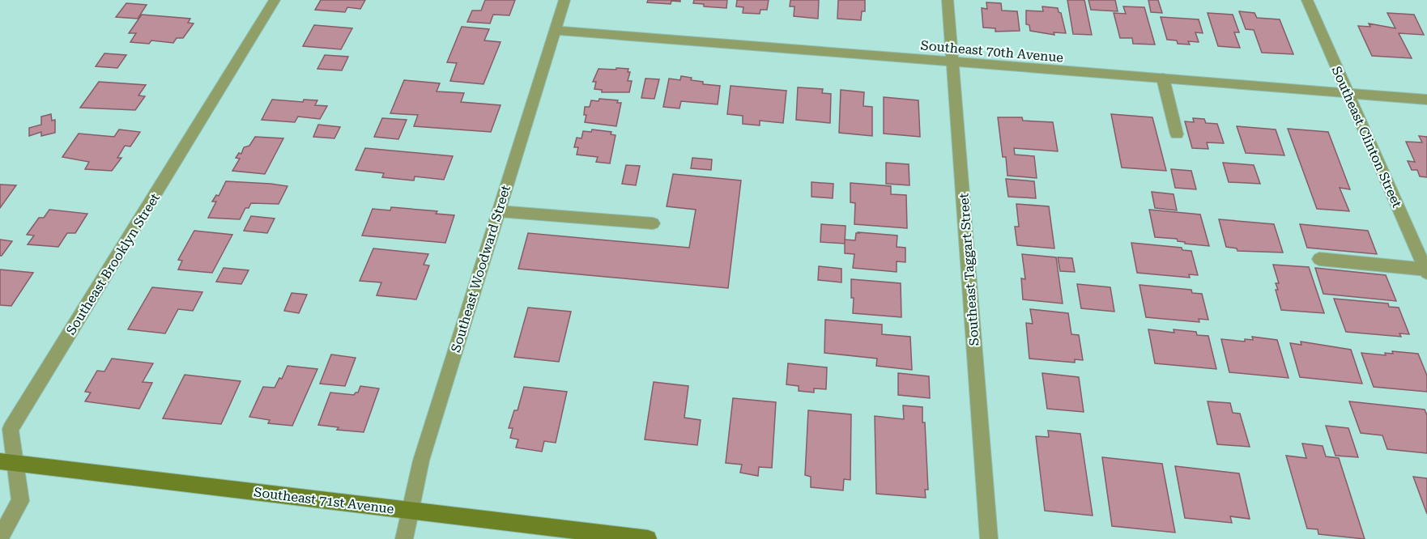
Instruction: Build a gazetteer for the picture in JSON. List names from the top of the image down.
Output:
{
  "streets": {
    "street": [
      "Southeast 70th Avenue",
      "Southeast Clinton Street",
      "Southeast Brooklyn Street",
      "Southeast Woodward Street",
      "Southeast Taggart Street",
      "Southeast 71st Avenue"
    ]
  },
  "crossings": [
    ["Southeast 70th Avenue", "Southeast Clinton Street"],
    ["Southeast 70th Avenue", "Southeast Woodward Street"],
    ["Southeast 70th Avenue", "Southeast Taggart Street"],
    ["Southeast Brooklyn Street", "Southeast 71st Avenue"],
    ["Southeast Woodward Street", "Southeast 71st Avenue"]
  ]
}
